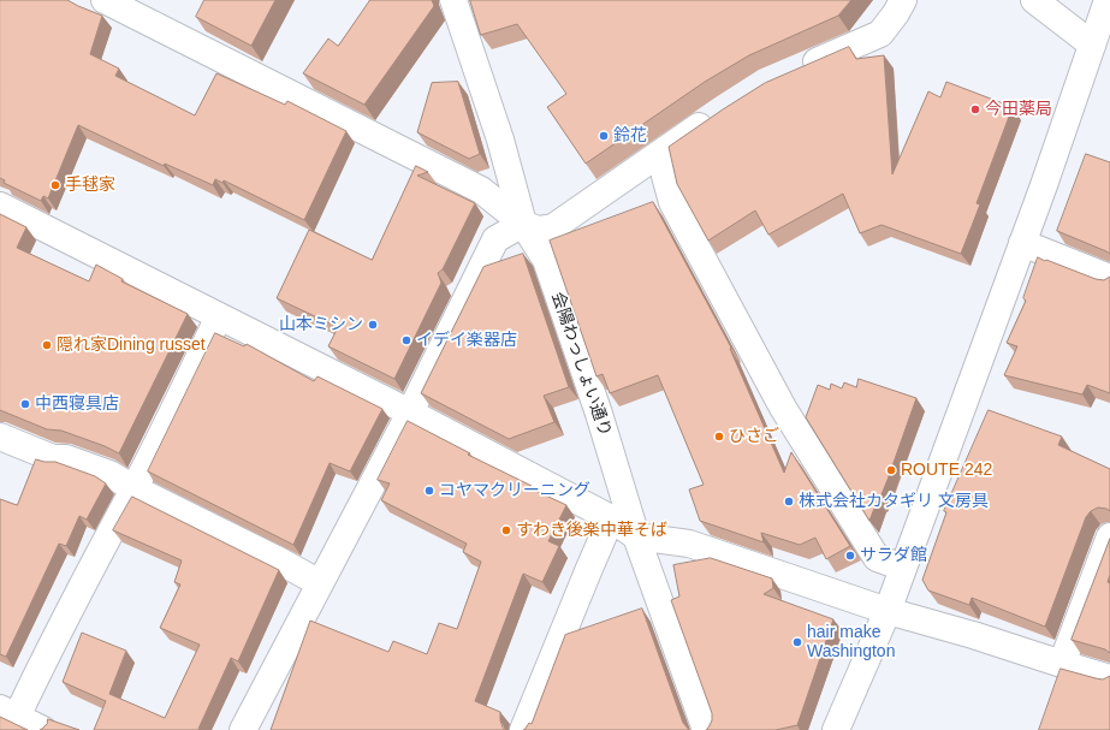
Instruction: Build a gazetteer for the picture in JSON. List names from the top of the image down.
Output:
{
  "streets": {
    "street": ["会陽わっしょい通り"]
  },
  "places": [
    "今田薬局",
    "鈴花",
    "手毬家",
    "山本ミシン",
    "イデイ楽器店",
    "隠れ家Dining russet",
    "中西寝具店",
    "ひさご",
    "ROUTE 242",
    "コヤマクリーニング",
    "株式会社カタギリ 文房具",
    "すわき後楽中華そば",
    "サラダ館",
    "hair make Washington"
  ]
}
